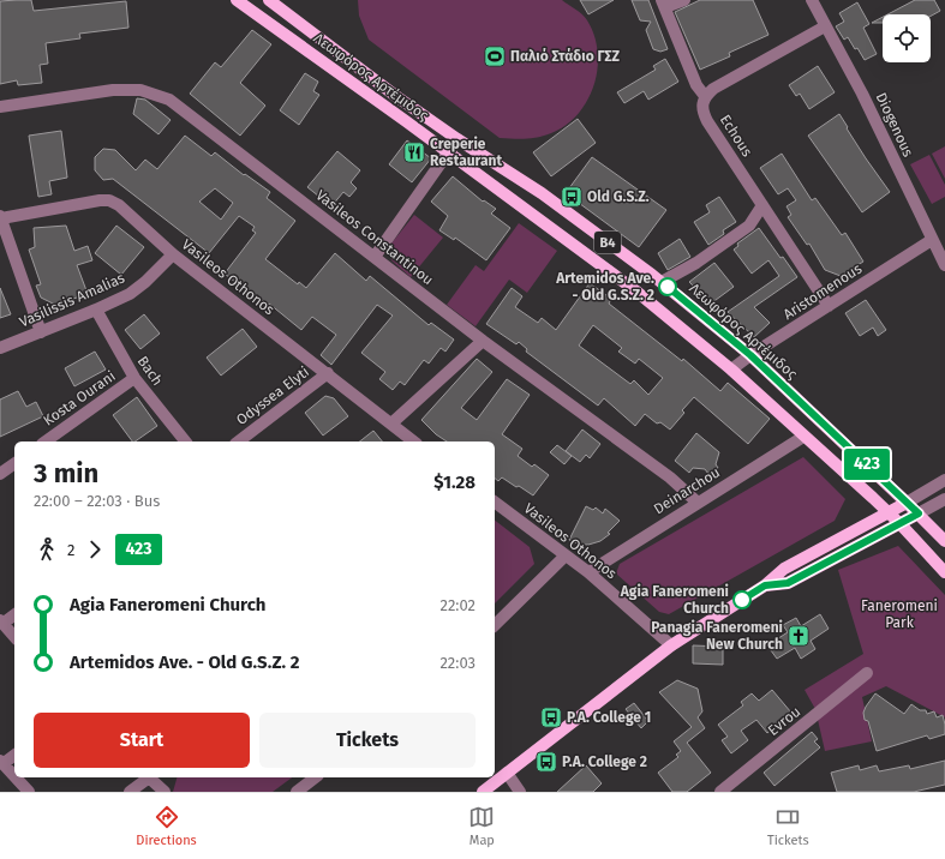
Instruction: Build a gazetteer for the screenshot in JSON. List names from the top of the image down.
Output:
{
  "streets": {
    "main road": ["Λεωφόρος Αρτέμιδος", "B4"],
    "street": [
      "Diogenous",
      "Echous",
      "Vasileos Constantinou",
      "Vasileos Othonos",
      "Aristomenous",
      "Vasilissis Amalias",
      "Bach",
      "Odyssea Elyti",
      "Kosta Ourani",
      "Deinarchou",
      "Evrou"
    ]
  },
  "crossings": [
    ["Λεωφόρος Αρτέμιδος", "Aristomenous"],
    ["Λεωφόρος Αρτέμιδος", "Deinarchou"],
    ["Diogenous", "Aristomenous"],
    ["Echous", "Aristomenous"],
    ["Vasileos Constantinou", "Deinarchou"],
    ["Vasileos Othonos", "Vasilissis Amalias"],
    ["Vasileos Othonos", "Odyssea Elyti"],
    ["Vasileos Othonos", "Deinarchou"],
    ["Vasilissis Amalias", "Bach"],
    ["Bach", "Kosta Ourani"]
  ],
  "parks": ["Faneromeni Park"],
  "places": {
    "sports": ["Παλιό Στάδιο ΓΣΖ"],
    "restaurant": ["Creperie Restaurant"],
    "bus stop": ["Old G.S.Z.", "P.A. College 1", "P.A. College 2"],
    "other": ["Artemidos Ave. - Old G.S.Z. 2", "Agia Faneromeni Church"],
    "church": ["Panagia Faneromeni New Church"]
  },
  "lines": ["bus line 423"],
  "page": {
    "on_map": "423",
    "heading": ["3 min", "22:00 – 22:03 · Bus", "$1.28"],
    "legs": ["2", "423"],
    "list": [
      {
        "name": "Agia Faneromeni Church",
        "value": "22:02"
      },
      {
        "name": "Artemidos Ave. - Old G.S.Z. 2",
        "value": "22:03"
      }
    ],
    "buttons": ["Start", "Tickets"],
    "tabs": ["Directions", "Map", "Tickets"]
  }
}
